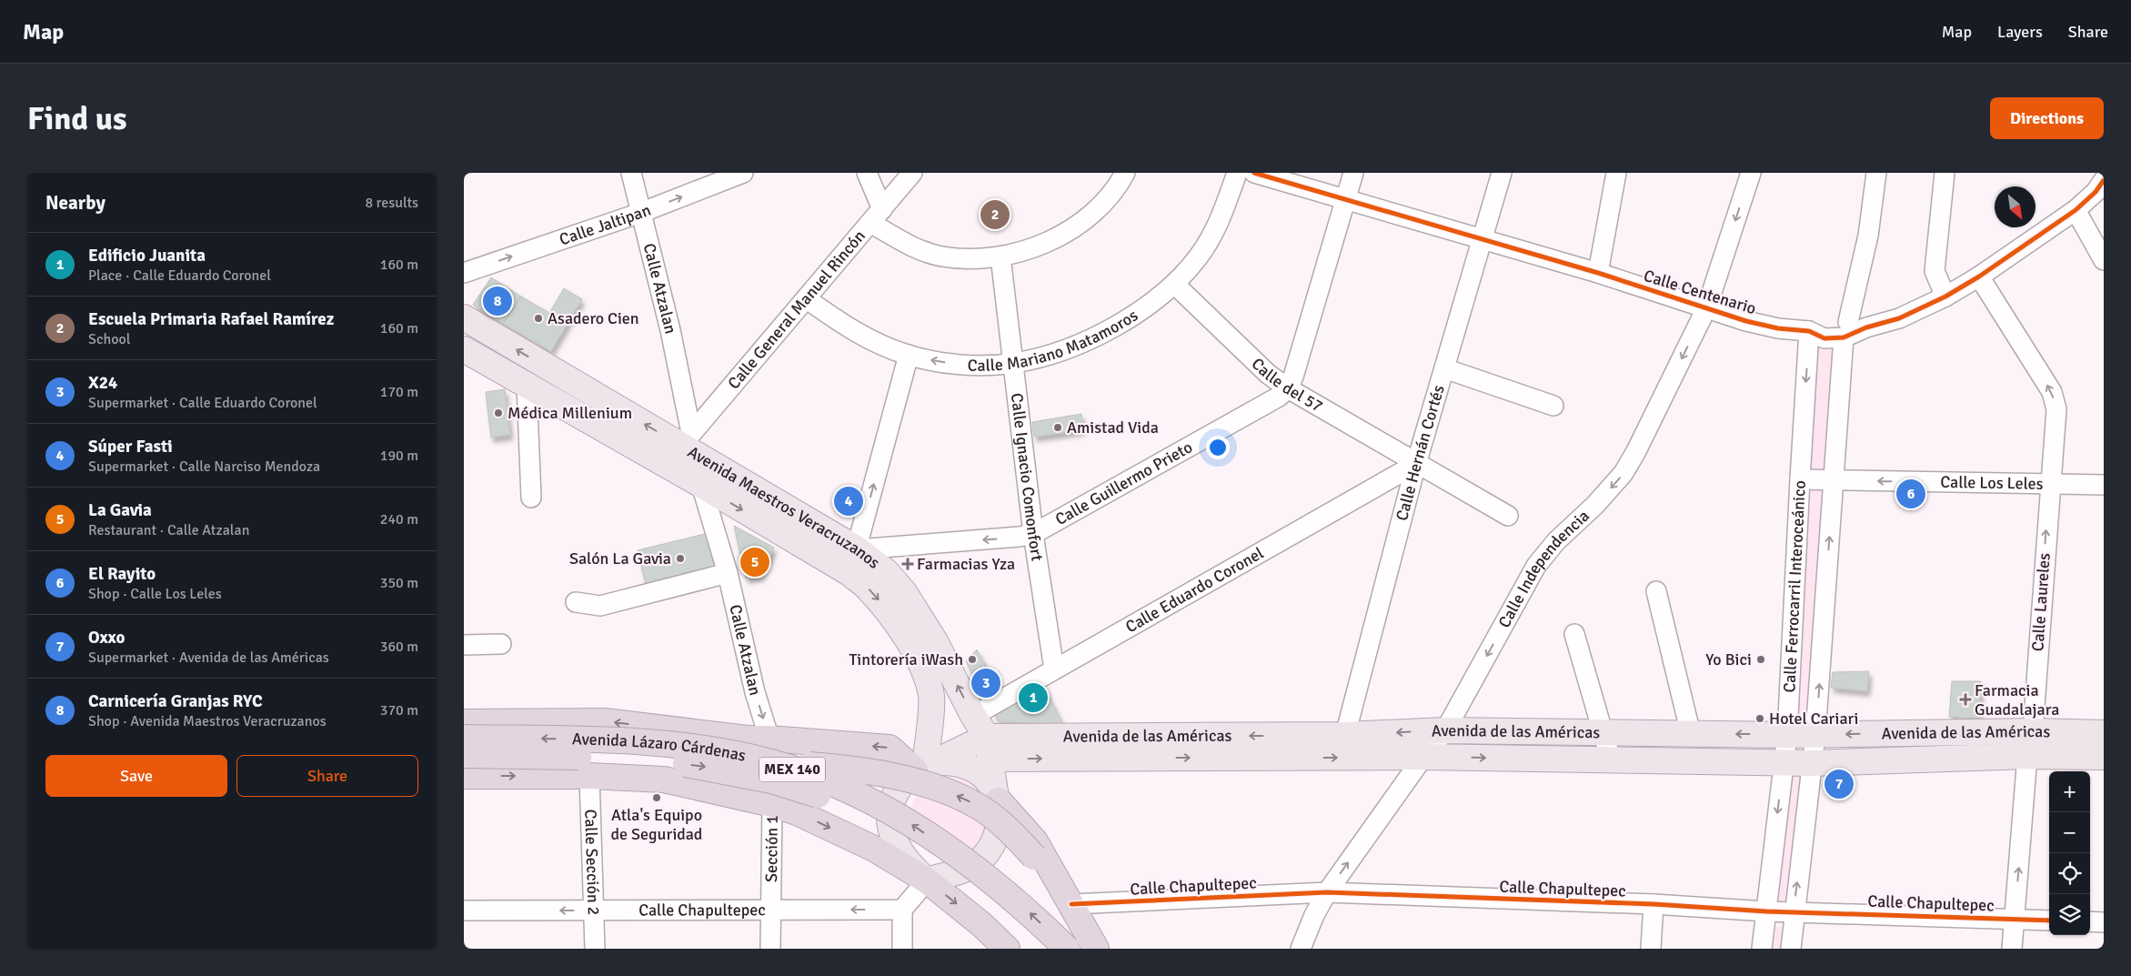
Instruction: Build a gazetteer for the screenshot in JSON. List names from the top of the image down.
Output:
{
  "streets": {
    "highway": ["Avenida Lázaro Cárdenas", "MEX 140"],
    "main road": ["Avenida Maestros Veracruzanos", "Avenida de las Américas"],
    "street": [
      "Calle Jaltipan",
      "Calle Atzalan",
      "Calle Centenario",
      "Calle General Manuel Rincón",
      "Calle Mariano Matamoros",
      "Calle del 57",
      "Calle Hernán Cortés",
      "Calle Ignacio Comonfort",
      "Calle Los Leles",
      "Calle Guillermo Prieto",
      "Calle Independencia",
      "Calle Ferrocarril Interoceánico",
      "Calle Eduardo Coronel",
      "Calle Laureles",
      "Sección 1",
      "Calle Sección 2",
      "Calle Chapultepec"
    ]
  },
  "crossings": [
    ["Calle Jaltipan", "Calle Atzalan"],
    ["Calle Atzalan", "Calle General Manuel Rincón"],
    ["Calle Atzalan", "Avenida Maestros Veracruzanos"],
    ["Calle Atzalan", "Avenida Lázaro Cárdenas"],
    ["Calle Atzalan", "MEX 140"],
    ["Calle Centenario", "Calle Hernán Cortés"],
    ["Calle Centenario", "Calle Independencia"],
    ["Calle Centenario", "Calle Ferrocarril Interoceánico"],
    ["Calle Centenario", "Calle Laureles"],
    ["Calle General Manuel Rincón", "Calle Mariano Matamoros"],
    ["Calle General Manuel Rincón", "Avenida Maestros Veracruzanos"],
    ["Calle Mariano Matamoros", "Calle del 57"],
    ["Calle Mariano Matamoros", "Calle Ignacio Comonfort"],
    ["Calle del 57", "Calle Hernán Cortés"],
    ["Calle del 57", "Calle Guillermo Prieto"],
    ["Calle del 57", "Calle Eduardo Coronel"],
    ["Calle Hernán Cortés", "Calle Eduardo Coronel"],
    ["Calle Hernán Cortés", "Avenida de las Américas"],
    ["Calle Ignacio Comonfort", "Calle Guillermo Prieto"],
    ["Calle Ignacio Comonfort", "Calle Eduardo Coronel"],
    ["Calle Los Leles", "Calle Ferrocarril Interoceánico"],
    ["Calle Los Leles", "Calle Laureles"],
    ["Calle Guillermo Prieto", "Avenida Maestros Veracruzanos"],
    ["Avenida Maestros Veracruzanos", "Calle Eduardo Coronel"],
    ["Avenida Maestros Veracruzanos", "Avenida de las Américas"],
    ["Avenida Maestros Veracruzanos", "MEX 140"],
    ["Calle Independencia", "Avenida de las Américas"],
    ["Calle Independencia", "Calle Chapultepec"],
    ["Calle Ferrocarril Interoceánico", "Avenida de las Américas"],
    ["Calle Ferrocarril Interoceánico", "Calle Chapultepec"],
    ["Calle Laureles", "Avenida de las Américas"],
    ["Calle Laureles", "Calle Chapultepec"],
    ["Avenida de las Américas", "MEX 140"],
    ["Avenida Lázaro Cárdenas", "MEX 140"],
    ["MEX 140", "Sección 1"],
    ["MEX 140", "Calle Sección 2"],
    ["Sección 1", "Calle Chapultepec"],
    ["Calle Sección 2", "Calle Chapultepec"]
  ],
  "one_way": [
    "Calle Jaltipan",
    "Calle Los Leles",
    "Calle Guillermo Prieto",
    "Calle Laureles"
  ],
  "places": {
    "other": [
      "Asadero Cien",
      "Médica Millenium",
      "Amistad Vida",
      "Salón La Gavia",
      "Tintorería iWash",
      "Yo Bici",
      "Hotel Cariari",
      "Atla's Equipo de Seguridad"
    ],
    "health": ["Farmacias Yza", "Farmacia Guadalajara"]
  },
  "north": "bottom right",
  "page": {
    "header": "Map",
    "nav": ["Map", "Layers", "Share"],
    "buttons": [
      "Directions",
      ["Save", "Share"]
    ],
    "title": "Find us",
    "heading": ["Nearby", "8 results"],
    "pins": [
      "2",
      "8",
      "6",
      "4",
      "5",
      "3",
      "1",
      "7"
    ],
    "list": [
      {
        "mark": "1",
        "name": "Edificio Juanita",
        "note": "Place · Calle Eduardo Coronel",
        "value": "160 m"
      },
      {
        "mark": "2",
        "name": "Escuela Primaria Rafael Ramírez",
        "note": "School",
        "value": "160 m"
      },
      {
        "mark": "3",
        "name": "X24",
        "note": "Supermarket · Calle Eduardo Coronel",
        "value": "170 m"
      },
      {
        "mark": "4",
        "name": "Súper Fasti",
        "note": "Supermarket · Calle Narciso Mendoza",
        "value": "190 m"
      },
      {
        "mark": "5",
        "name": "La Gavia",
        "note": "Restaurant · Calle Atzalan",
        "value": "240 m"
      },
      {
        "mark": "6",
        "name": "El Rayito",
        "note": "Shop · Calle Los Leles",
        "value": "350 m"
      },
      {
        "mark": "7",
        "name": "Oxxo",
        "note": "Supermarket · Avenida de las Américas",
        "value": "360 m"
      },
      {
        "mark": "8",
        "name": "Carnicería Granjas RYC",
        "note": "Shop · Avenida Maestros Veracruzanos",
        "value": "370 m"
      }
    ],
    "map_buttons": ["+", "−"]
  }
}
